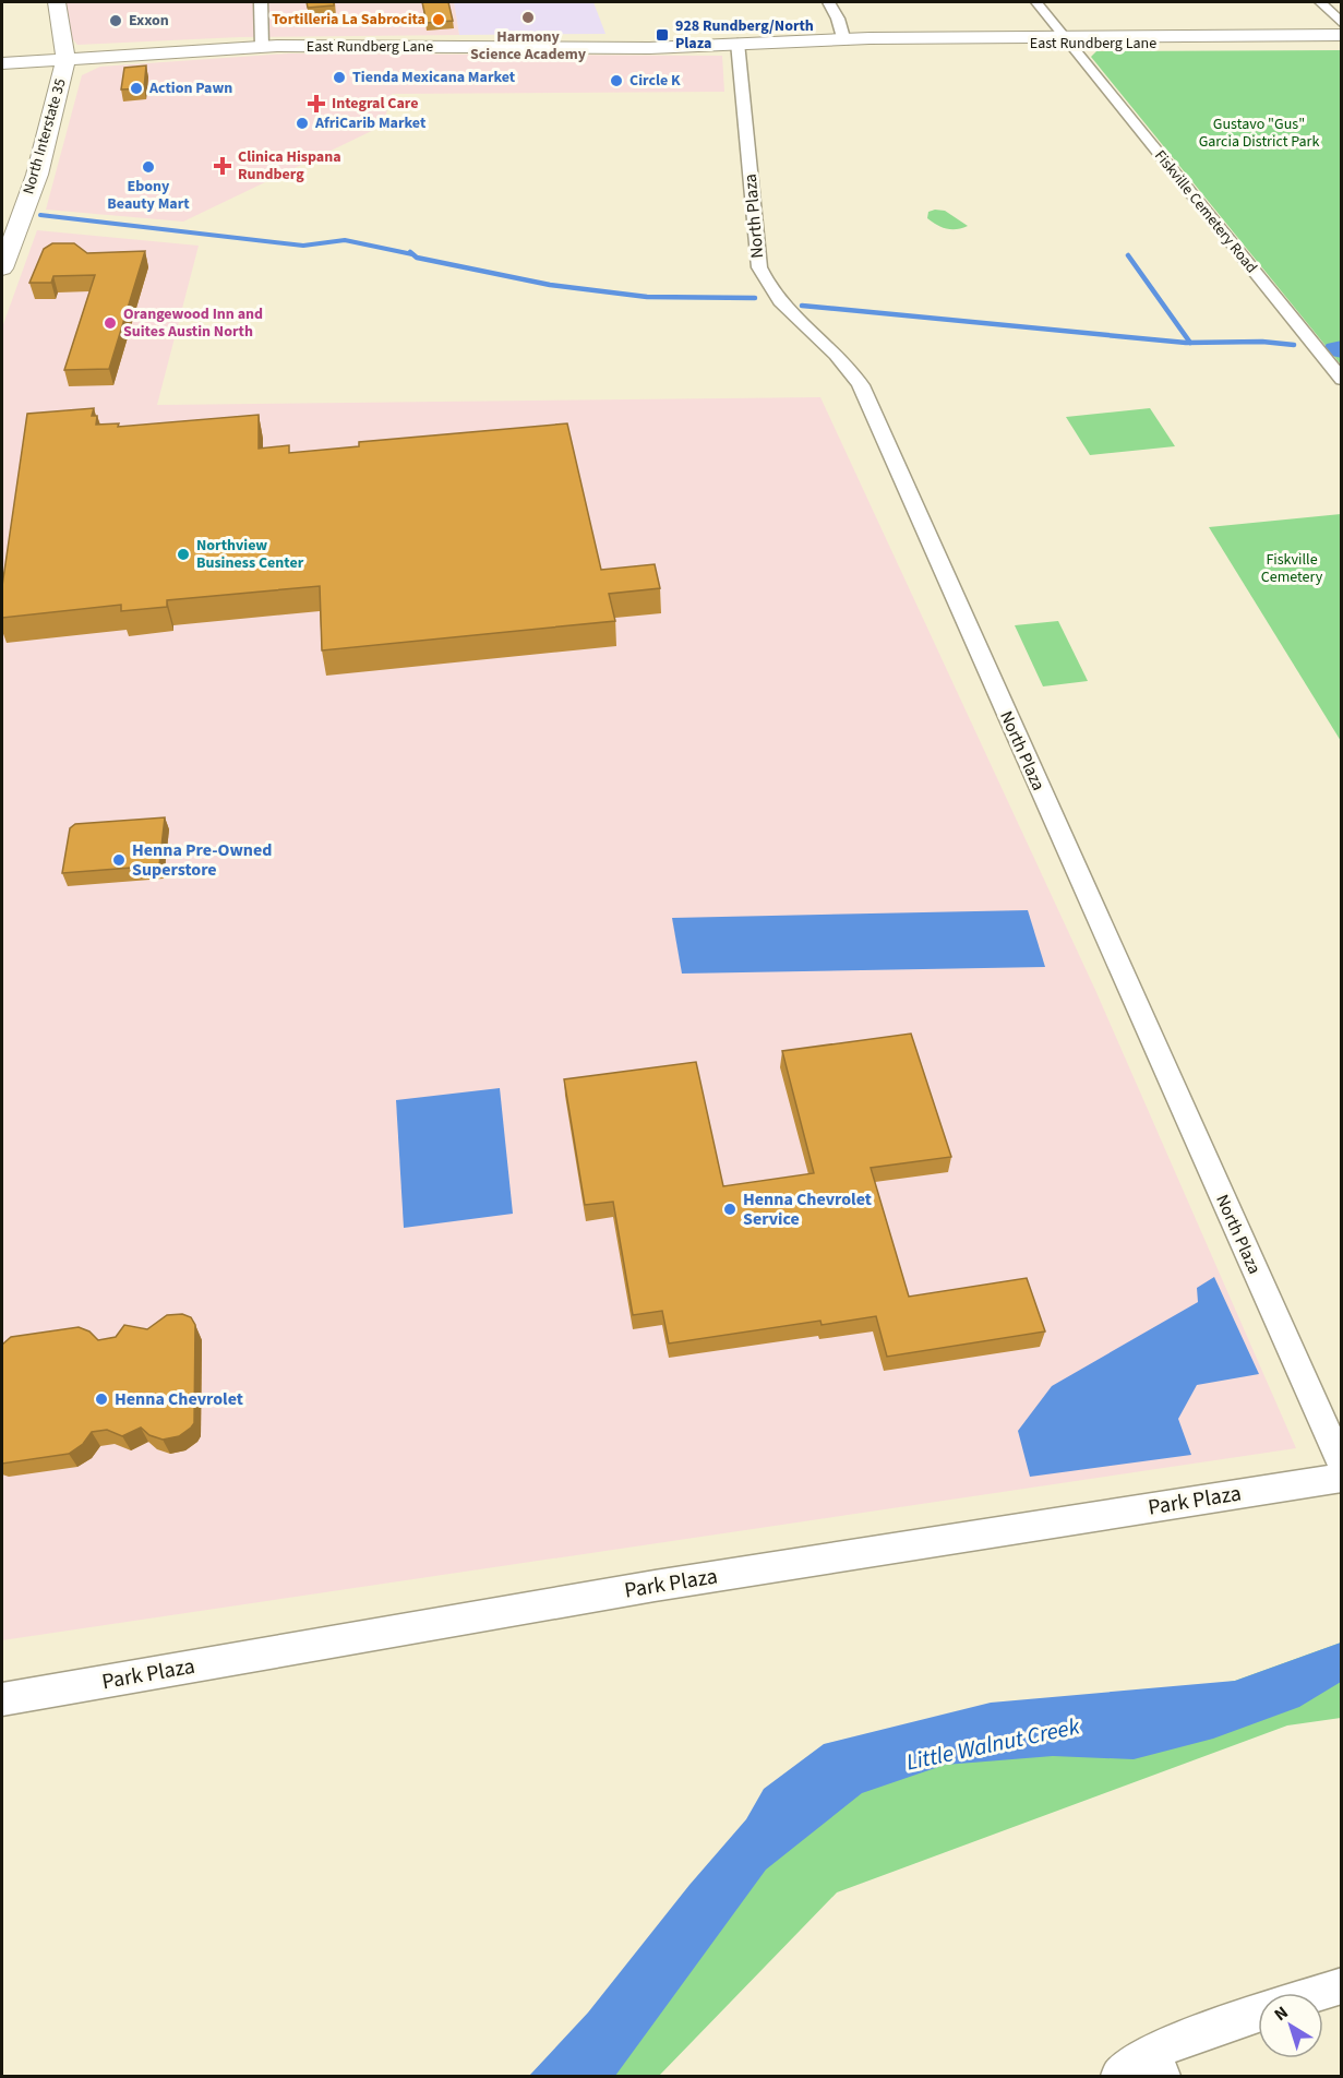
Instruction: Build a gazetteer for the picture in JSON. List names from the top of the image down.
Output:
{
  "streets": {
    "main road": ["East Rundberg Lane", "North Interstate 35"],
    "street": ["Fiskville Cemetery Road", "North Plaza", "Park Plaza"]
  },
  "crossings": [
    ["East Rundberg Lane", "North Interstate 35"],
    ["East Rundberg Lane", "Fiskville Cemetery Road"],
    ["East Rundberg Lane", "North Plaza"]
  ],
  "water": ["Little Walnut Creek"],
  "parks": ["Gustavo \"Gus\" Garcia District Park", "Fiskville Cemetery"],
  "places": {
    "other": [
      "Harmony Science Academy",
      "Tortilleria La Sabrocita",
      "Exxon",
      "Tienda Mexicana Market",
      "Circle K",
      "Action Pawn",
      "AfriCarib Market",
      "Ebony Beauty Mart",
      "Orangewood Inn and Suites Austin North",
      "Northview Business Center",
      "Henna Pre-Owned Superstore",
      "Henna Chevrolet Service",
      "Henna Chevrolet"
    ],
    "transit": ["928 Rundberg/North Plaza"],
    "health": ["Integral Care", "Clinica Hispana Rundberg"]
  },
  "north": "top left"
}
